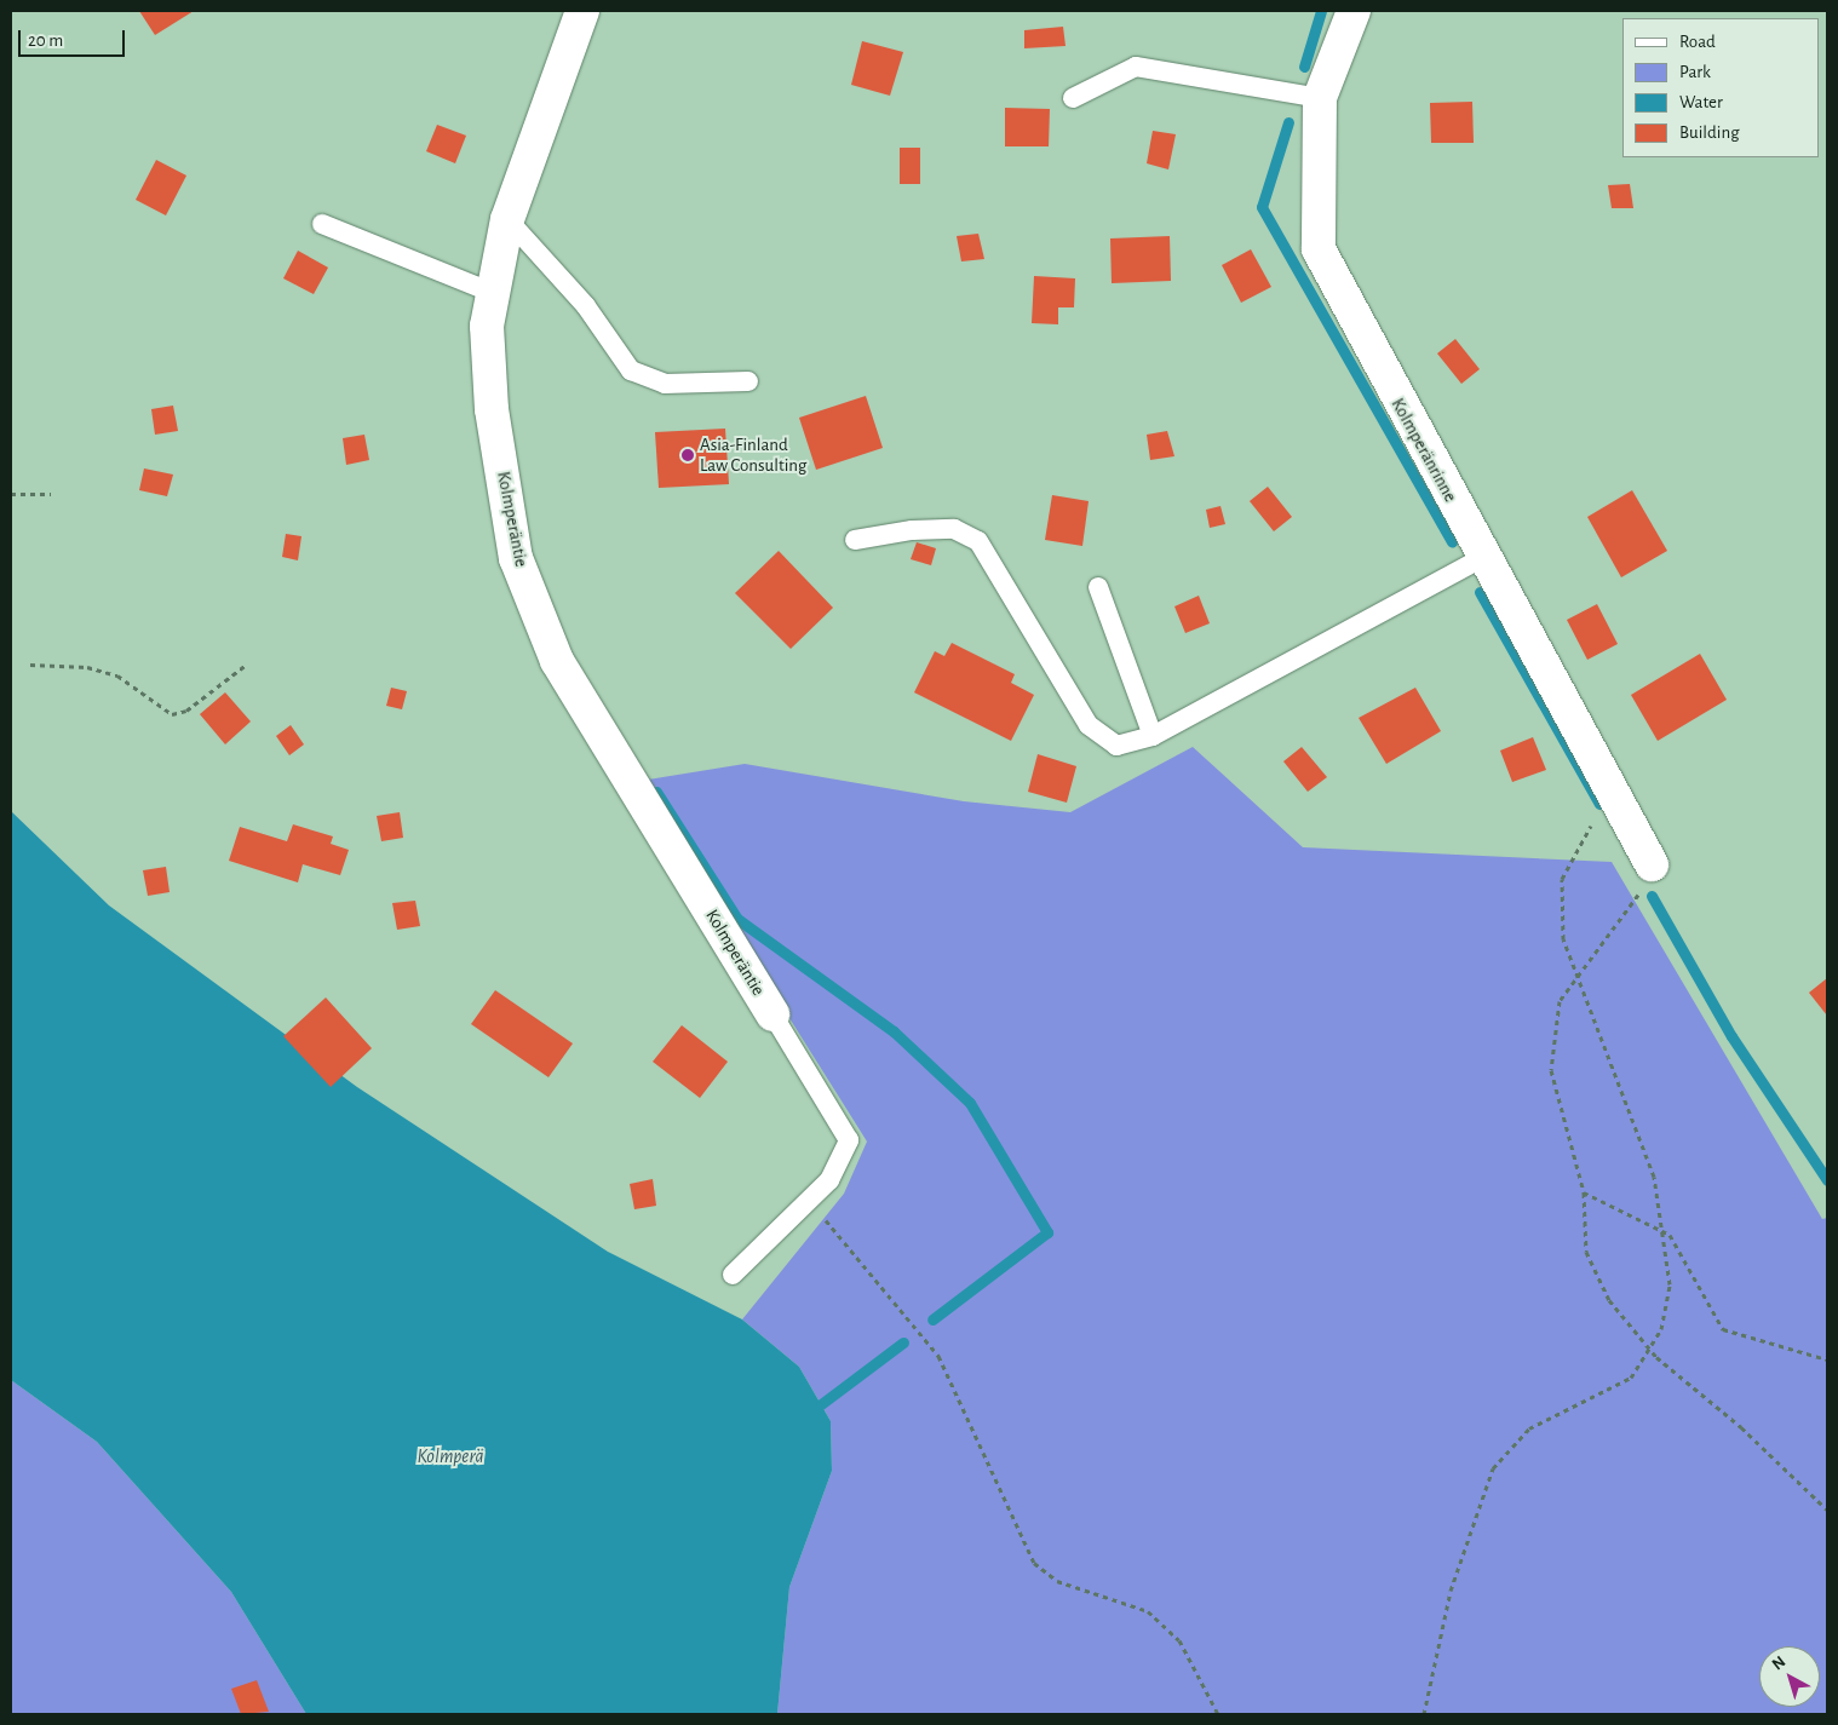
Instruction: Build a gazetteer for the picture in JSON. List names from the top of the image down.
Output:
{
  "streets": {
    "street": ["Kolmperänrinne", "Kolmperäntie"]
  },
  "water": ["Kolmperä"],
  "places": ["Asia-Finland Law Consulting"],
  "legend": [
    "Road",
    "Park",
    "Water",
    "Building"
  ],
  "scale_bar": "20 m",
  "north": "top left"
}
